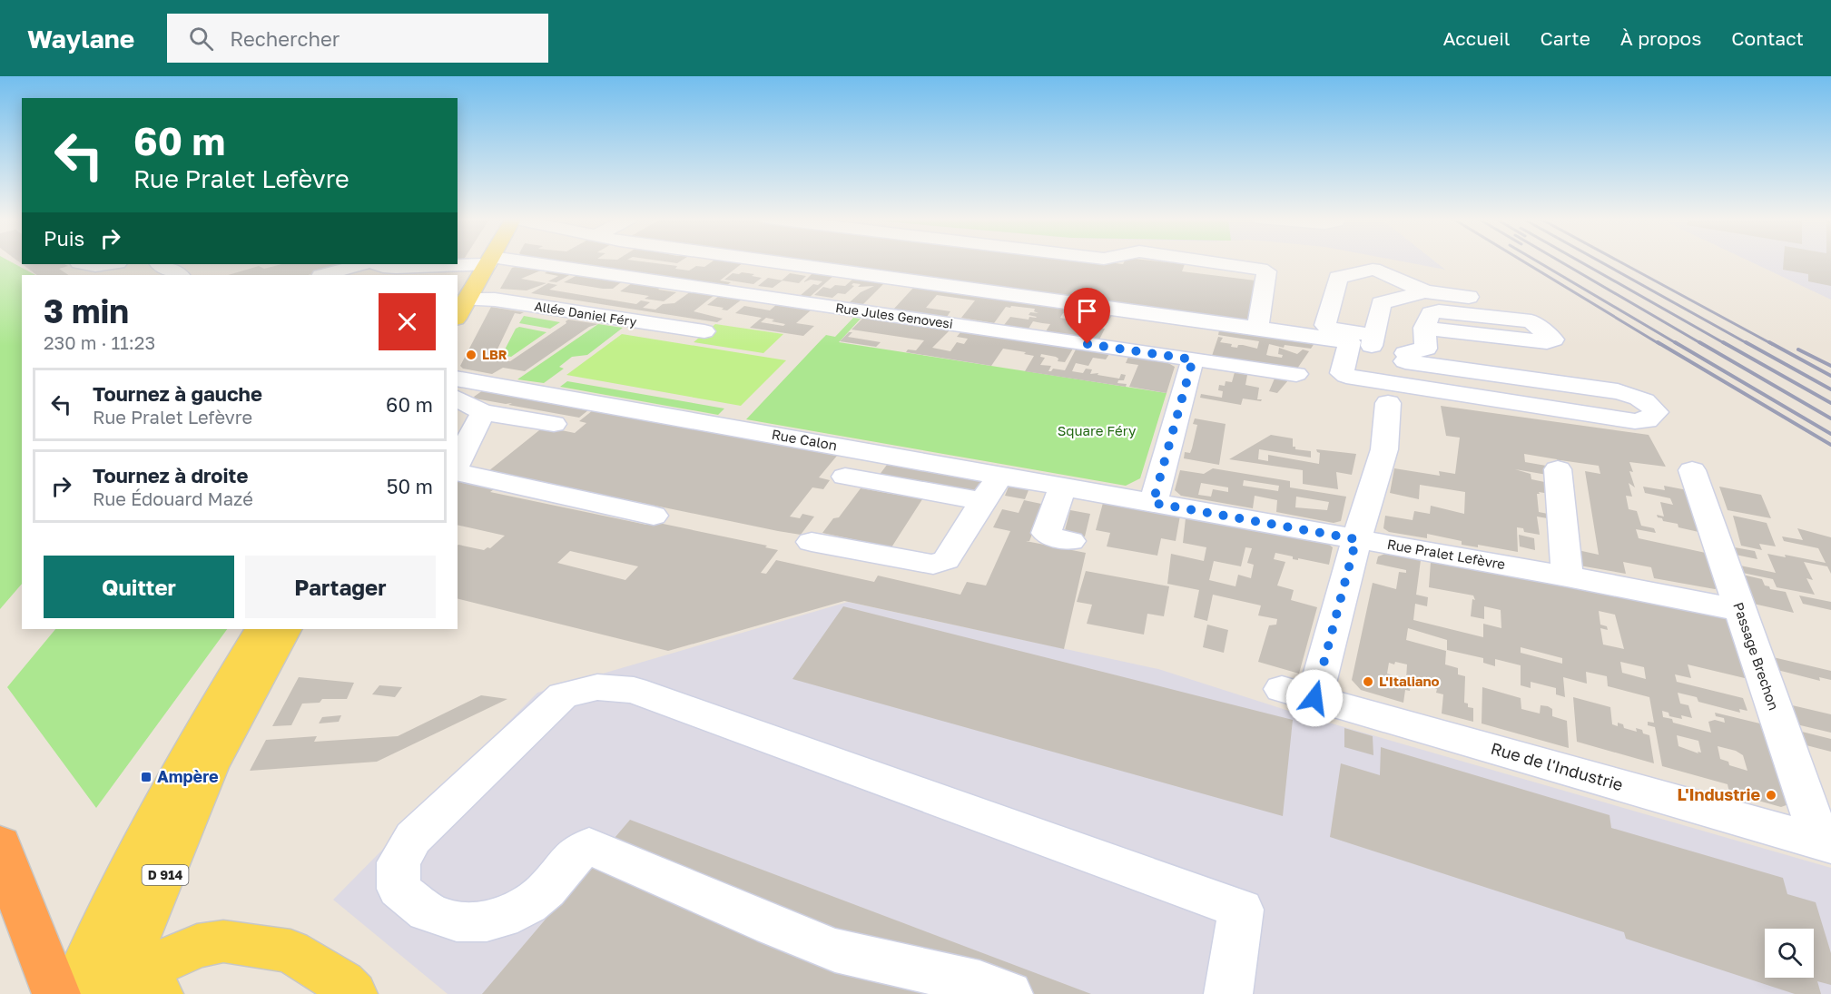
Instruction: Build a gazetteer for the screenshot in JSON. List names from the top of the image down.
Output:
{
  "streets": {
    "main road": ["D 914"],
    "street": [
      "Allée Daniel Féry",
      "Rue Jules Genovesi",
      "Rue Calon",
      "Rue Pralet Lefèvre",
      "Passage Brechon",
      "Rue de l'Industrie"
    ]
  },
  "crossings": [
    ["Rue Calon", "Rue Pralet Lefèvre"],
    ["Rue Pralet Lefèvre", "Passage Brechon"],
    ["Rue Pralet Lefèvre", "Rue de l'Industrie"],
    ["Passage Brechon", "Rue de l'Industrie"]
  ],
  "parks": ["Square Féry"],
  "places": {
    "other": ["LBR", "L'Italiano", "L'Industrie"],
    "transit": ["Ampère"]
  },
  "page": {
    "header": "Waylane",
    "search": "Rechercher",
    "nav": [
      "Accueil",
      "Carte",
      "À propos",
      "Contact"
    ],
    "turn": ["60 m", "Rue Pralet Lefèvre"],
    "then": "Puis",
    "heading": ["3 min", "230 m · 11:23"],
    "list": [
      {
        "name": "Tournez à gauche",
        "note": "Rue Pralet Lefèvre",
        "value": "60 m"
      },
      {
        "name": "Tournez à droite",
        "note": "Rue Édouard Mazé",
        "value": "50 m"
      }
    ],
    "buttons": ["Quitter", "Partager"]
  }
}
